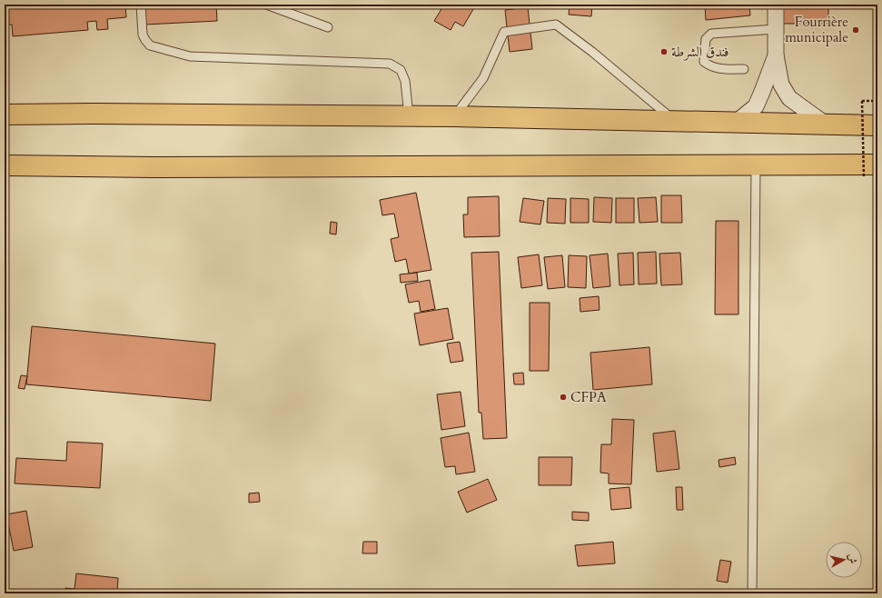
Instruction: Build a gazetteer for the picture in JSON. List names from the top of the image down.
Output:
{
  "places": ["Fourrière municipale", "فندق الشرطة", "CFPA"],
  "north": "right"
}
